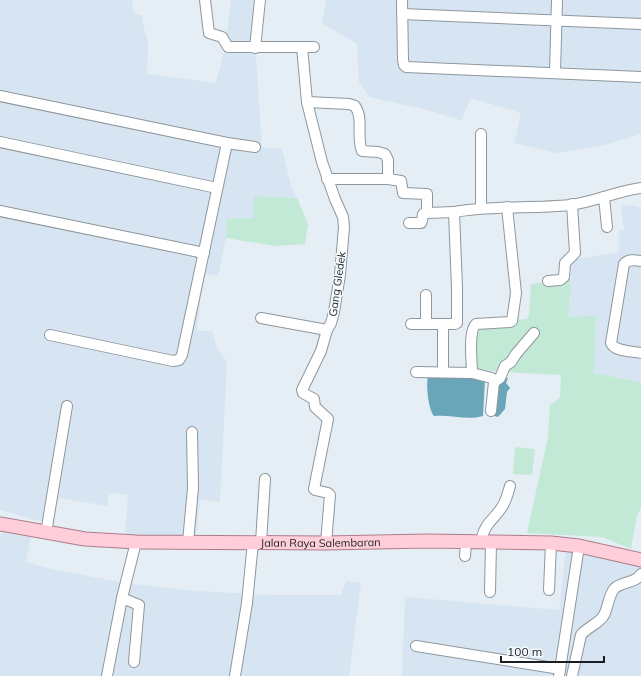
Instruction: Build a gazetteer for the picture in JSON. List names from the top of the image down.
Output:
{
  "streets": {
    "main road": ["Jalan Raya Salembaran"],
    "street": ["Gang Gledek"]
  },
  "crossings": [
    ["Gang Gledek", "Jalan Raya Salembaran"]
  ],
  "scale_bar": "100 m"
}
